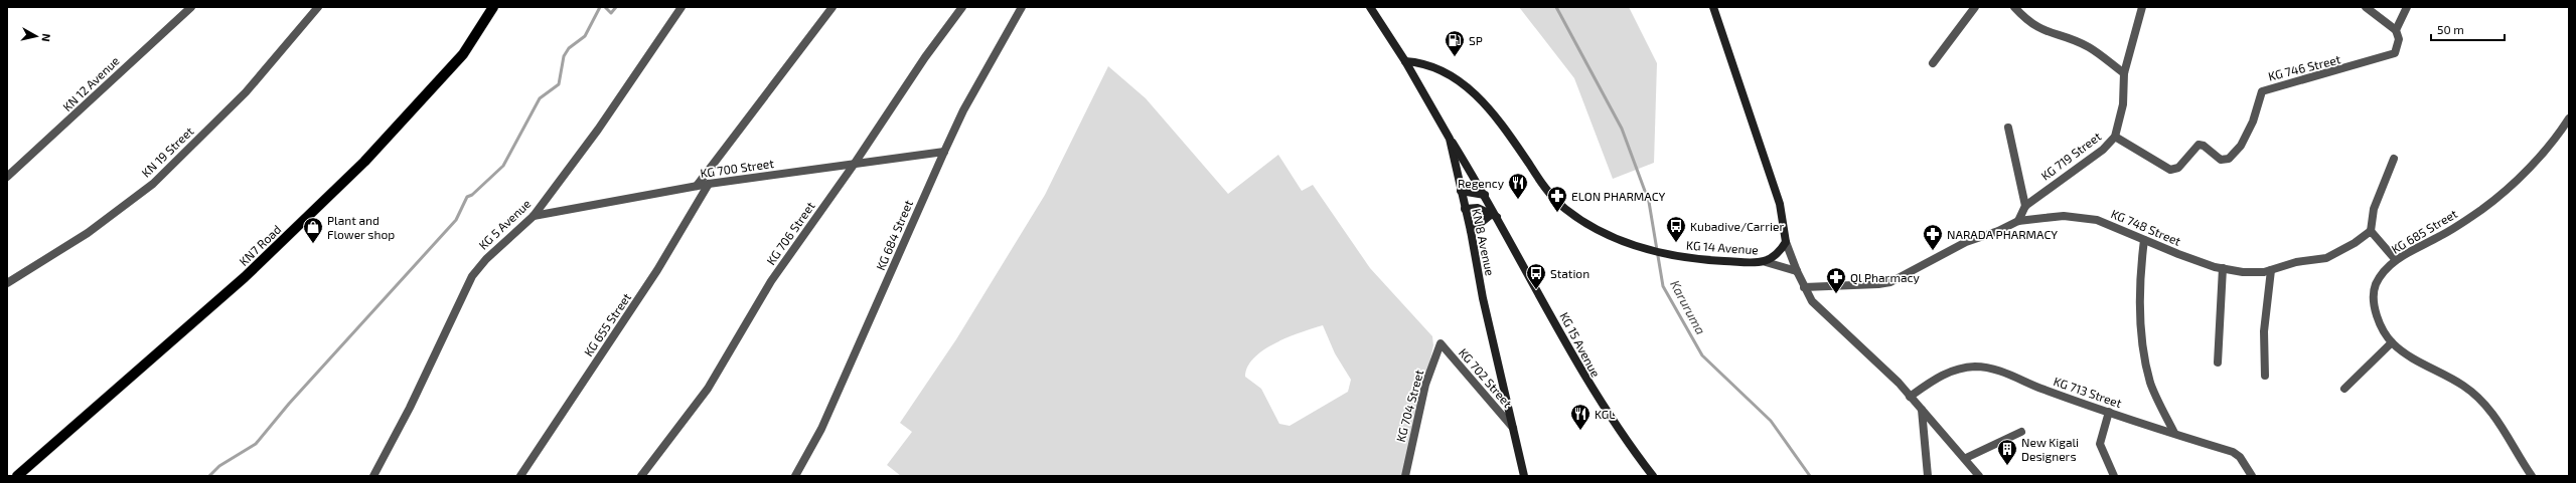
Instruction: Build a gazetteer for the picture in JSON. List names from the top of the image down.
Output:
{
  "streets": {
    "main road": [
      "KN 8 Avenue",
      "KN7 Road",
      "KG 14 Avenue",
      "KG 15 Avenue"
    ],
    "street": [
      "KG 746 Street",
      "KN 12 Avenue",
      "KN 19 Street",
      "KG 719 Street",
      "KG 700 Street",
      "KG 5 Avenue",
      "KG 748 Street",
      "KG 685 Street",
      "KG 706 Street",
      "KG 684 Street",
      "KG 655 Street",
      "KG 702 Street",
      "KG 713 Street",
      "KG 704 Street"
    ]
  },
  "crossings": [
    ["KG 746 Street", "KG 719 Street"],
    ["KG 700 Street", "KG 5 Avenue"],
    ["KG 700 Street", "KG 706 Street"],
    ["KG 700 Street", "KG 684 Street"],
    ["KG 700 Street", "KG 655 Street"],
    ["KN 8 Avenue", "KG 14 Avenue"],
    ["KN 8 Avenue", "KG 15 Avenue"],
    ["KN 8 Avenue", "KG 702 Street"],
    ["KG 702 Street", "KG 704 Street"]
  ],
  "water": ["Karuruma"],
  "places": {
    "fuel station": ["SP"],
    "restaurant": ["Regency", "KGL"],
    "pharmacy": ["ELON PHARMACY", "NARADA PHARMACY", "Ql Pharmacy"],
    "bus stop": ["Kubadive/Carrier", "Station"],
    "shop": ["Plant and Flower shop"],
    "building": ["New Kigali Designers"]
  },
  "scale_bar": "50 m",
  "north": "right"
}
